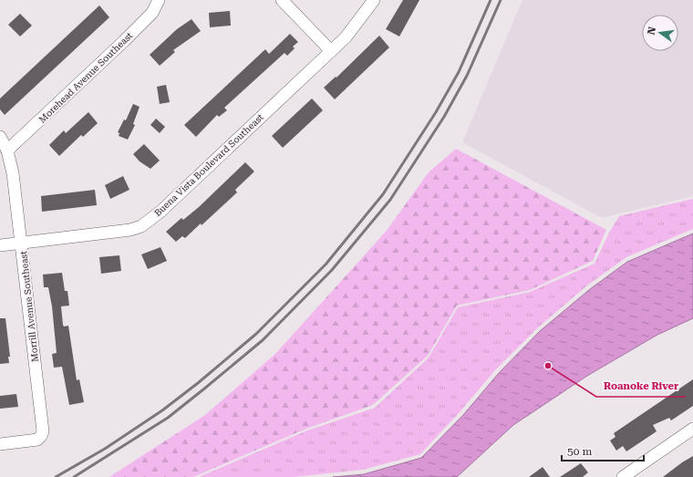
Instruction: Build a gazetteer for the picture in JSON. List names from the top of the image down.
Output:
{
  "streets": {
    "street": ["Morehead Avenue Southeast", "Buena Vista Boulevard Southeast", "Morrill Avenue Southeast"]
  },
  "crossings": [
    ["Morehead Avenue Southeast", "Morrill Avenue Southeast"],
    ["Buena Vista Boulevard Southeast", "Morrill Avenue Southeast"]
  ],
  "places": ["Roanoke River"],
  "scale_bar": "50 m",
  "north": "left"
}
